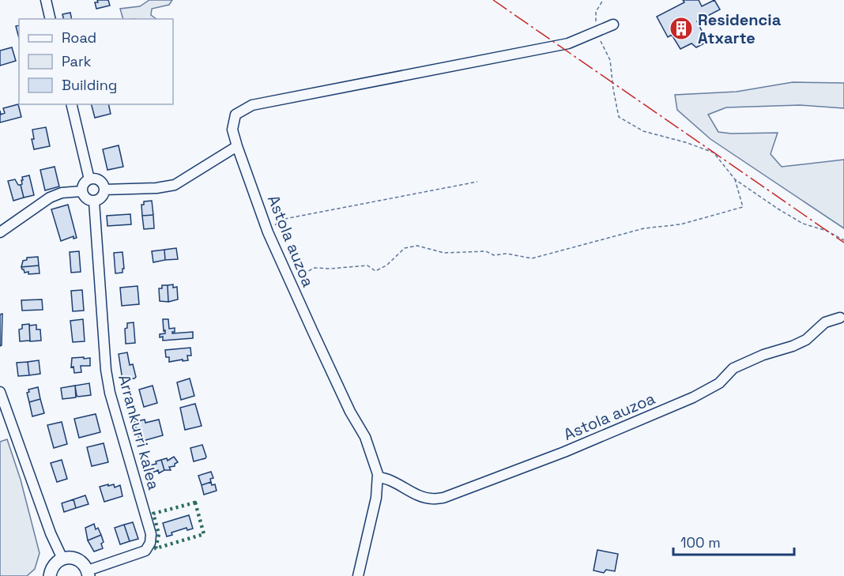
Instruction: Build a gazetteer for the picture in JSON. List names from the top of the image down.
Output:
{
  "streets": {
    "street": ["Astola auzoa", "Arrankurri kalea"]
  },
  "places": {
    "building": ["Residencia Atxarte"]
  },
  "legend": ["Road", "Park", "Building"],
  "scale_bar": "100 m"
}
